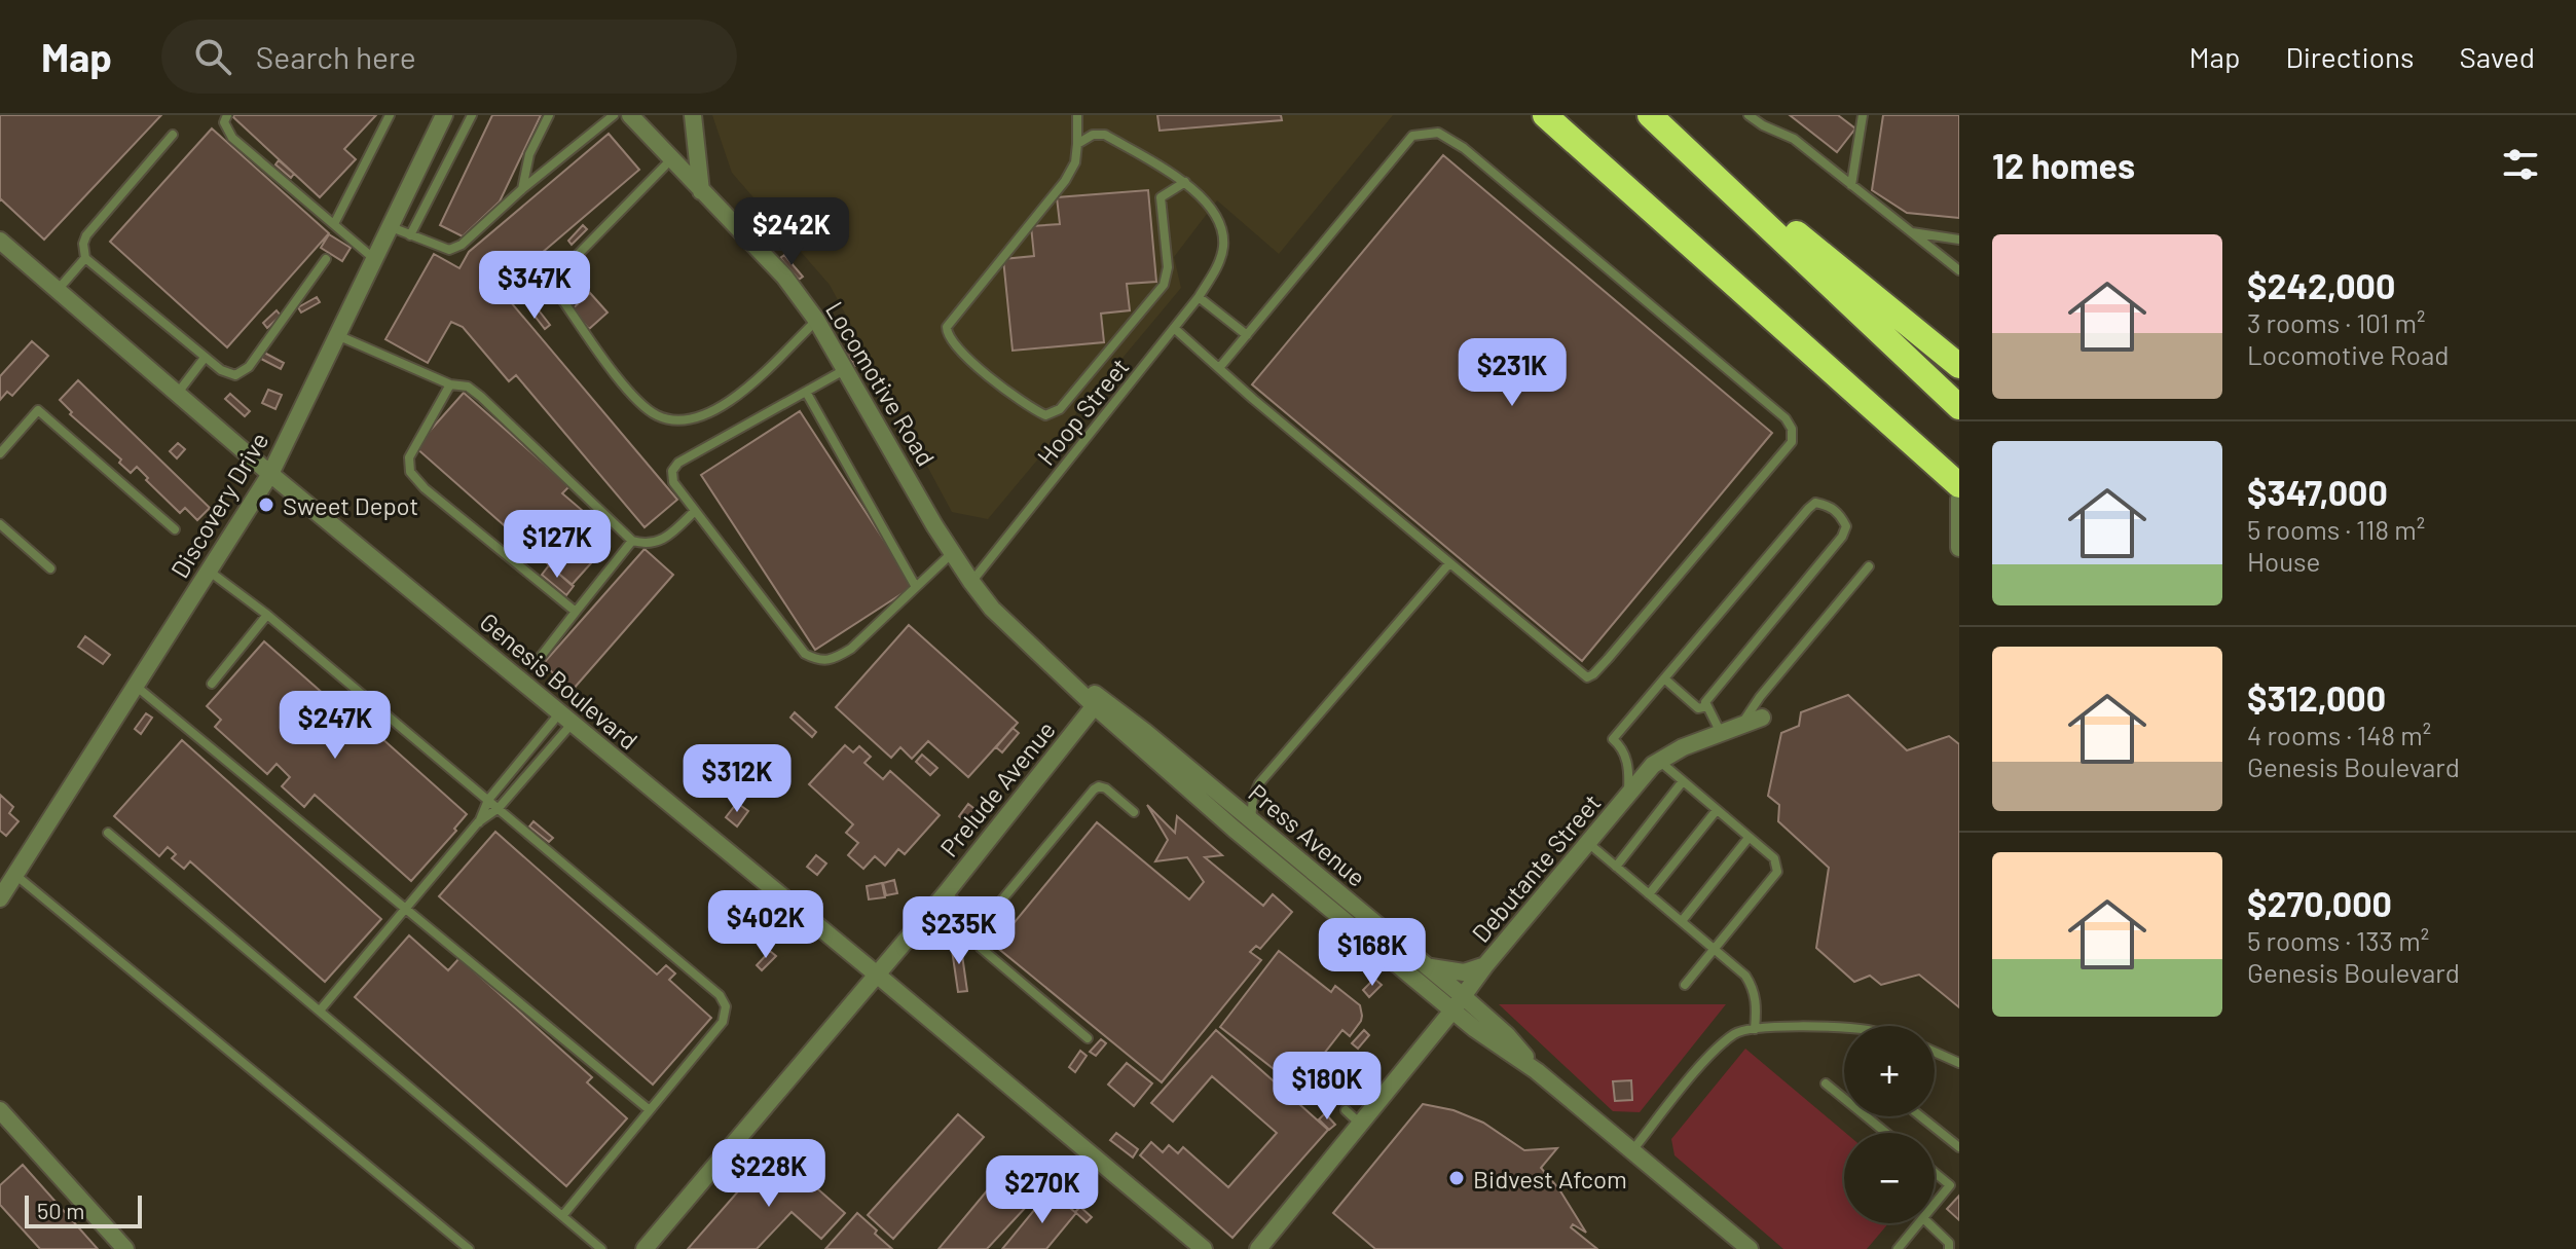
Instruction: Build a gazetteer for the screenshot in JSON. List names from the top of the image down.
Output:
{
  "streets": {
    "street": [
      "Locomotive Road",
      "Discovery Drive",
      "Genesis Boulevard",
      "Prelude Avenue",
      "Press Avenue",
      "Debutante Street"
    ],
    "lane": ["Hoop Street"]
  },
  "crossings": [
    ["Locomotive Road", "Hoop Street"],
    ["Locomotive Road", "Press Avenue"],
    ["Hoop Street", "Press Avenue"],
    ["Discovery Drive", "Genesis Boulevard"],
    ["Genesis Boulevard", "Prelude Avenue"],
    ["Prelude Avenue", "Press Avenue"],
    ["Press Avenue", "Debutante Street"]
  ],
  "places": ["Sweet Depot", "Bidvest Afcom"],
  "scale_bar": "50 m",
  "page": {
    "header": "Map",
    "search": "Search here",
    "nav": ["Map", "Directions", "Saved"],
    "heading": "12 homes",
    "price": [
      "$242K",
      "$347K",
      "$231K",
      "$127K",
      "$247K",
      "$312K",
      "$402K",
      "$235K",
      "$168K",
      "$180K",
      "$228K",
      "$270K"
    ],
    "list": [
      {
        "name": "$242,000",
        "note": "3 rooms · 101 m² · Locomotive Road"
      },
      {
        "name": "$347,000",
        "note": "5 rooms · 118 m² · House"
      },
      {
        "name": "$312,000",
        "note": "4 rooms · 148 m² · Genesis Boulevard"
      },
      {
        "name": "$270,000",
        "note": "5 rooms · 133 m² · Genesis Boulevard"
      }
    ],
    "map_buttons": ["+", "−"],
    "scale": "50 m"
  }
}
